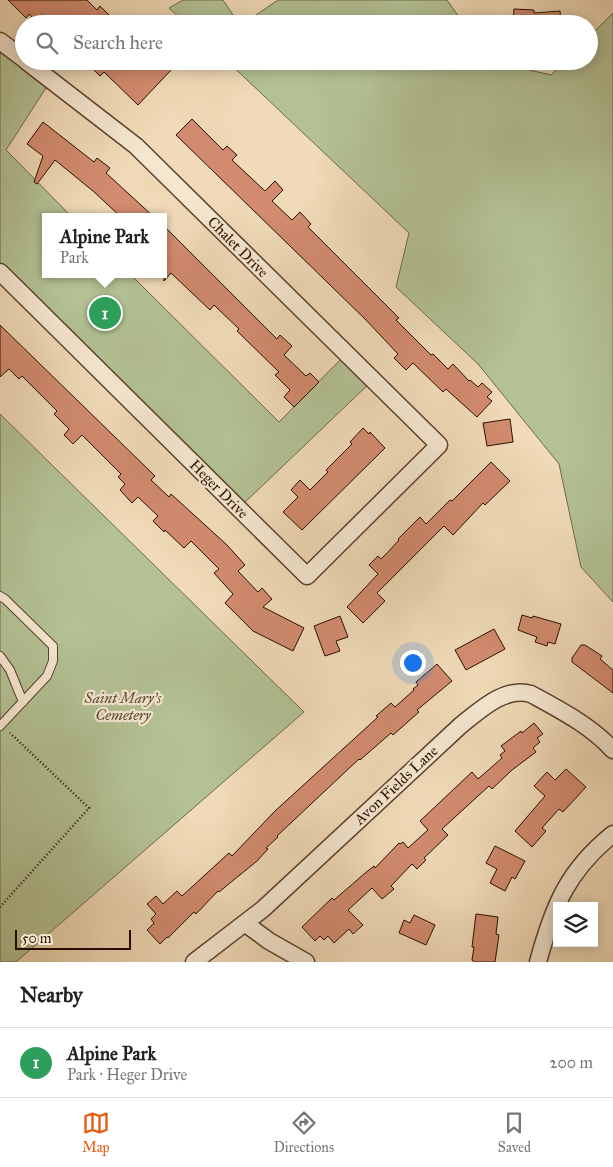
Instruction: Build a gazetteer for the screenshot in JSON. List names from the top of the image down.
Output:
{
  "streets": {
    "street": ["Chalet Drive", "Heger Drive", "Avon Fields Lane"]
  },
  "crossings": [
    ["Chalet Drive", "Heger Drive"]
  ],
  "parks": ["Saint Mary’s Cemetery"],
  "scale_bar": "50 m",
  "page": {
    "search": "Search here",
    "popup": ["Alpine Park", "Park"],
    "pins": "1",
    "scale": "50 m",
    "heading": "Nearby",
    "list": [
      {
        "mark": "1",
        "name": "Alpine Park",
        "note": "Park · Heger Drive",
        "value": "200 m"
      }
    ],
    "nav": ["Map", "Directions", "Saved"]
  }
}
